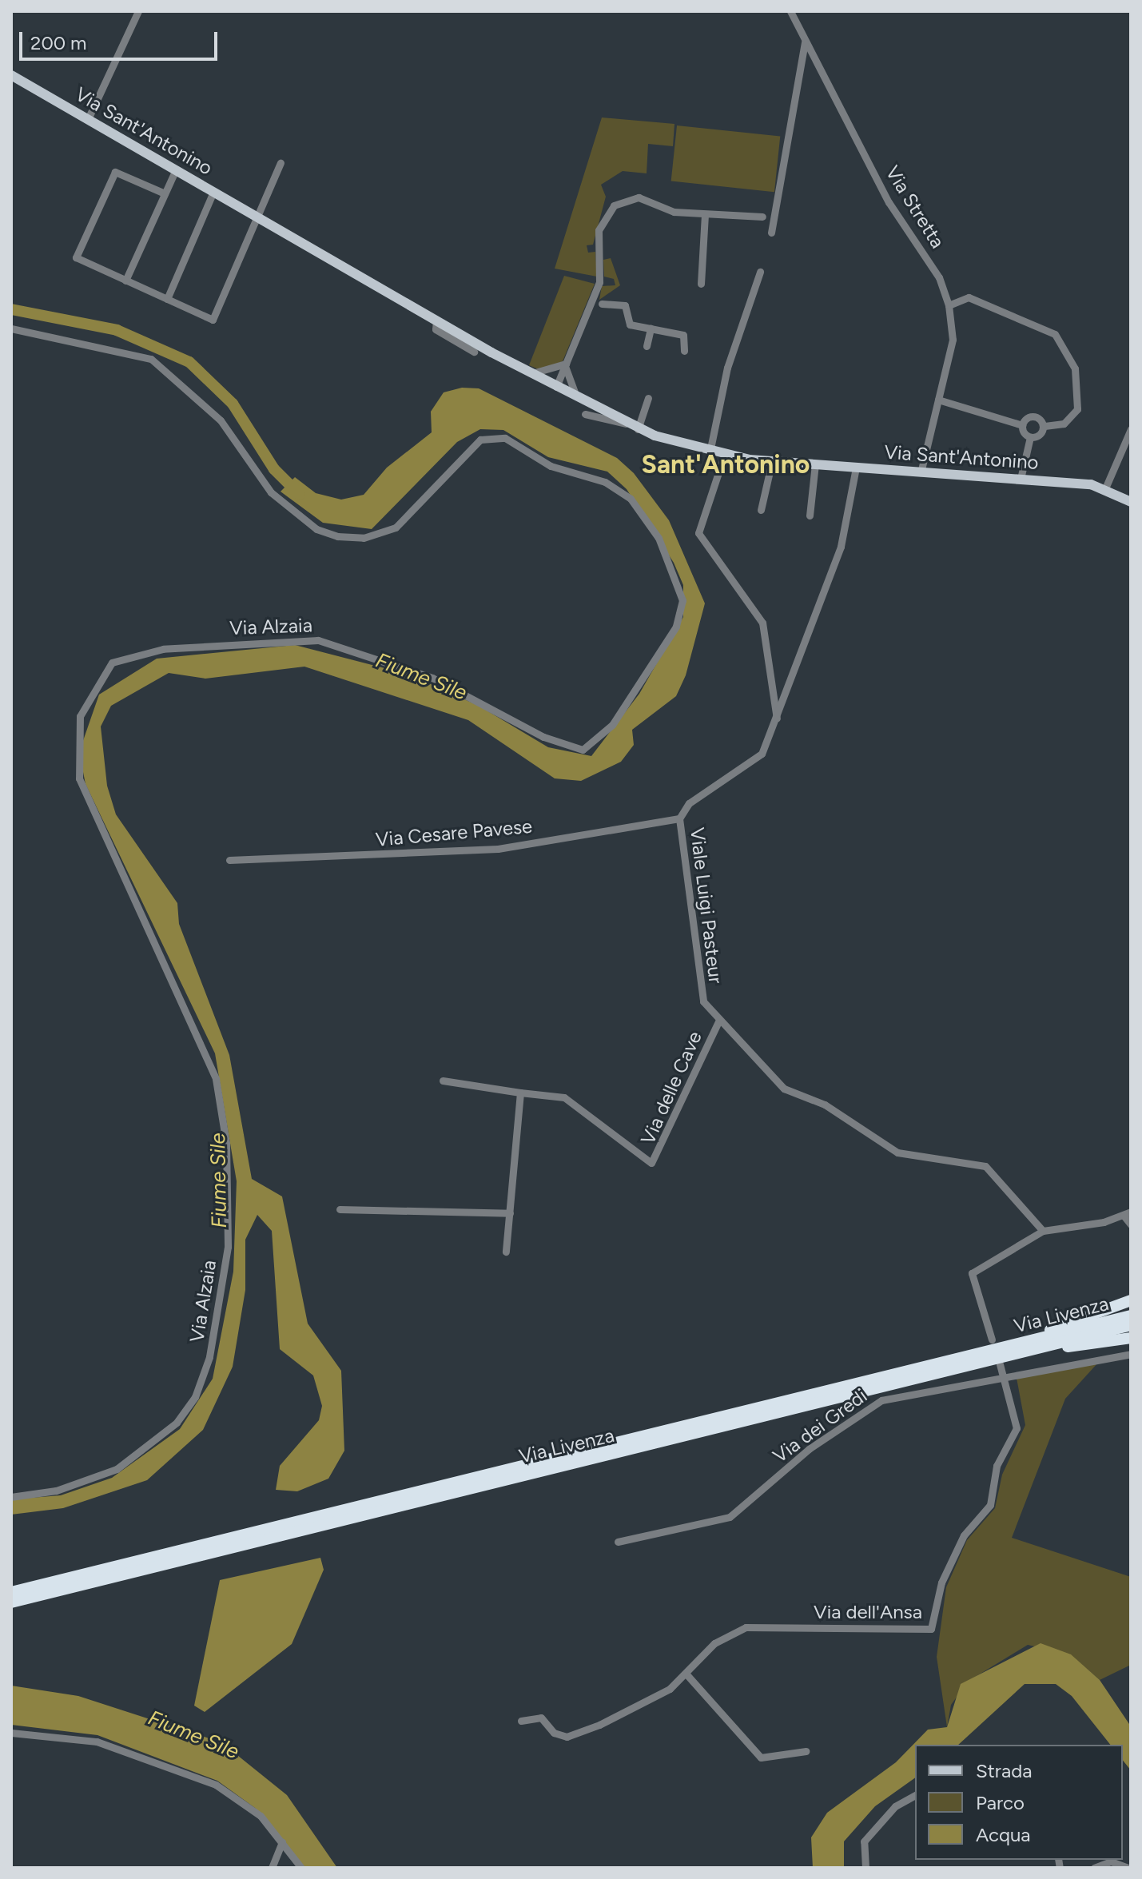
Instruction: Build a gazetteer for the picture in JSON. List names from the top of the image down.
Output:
{
  "streets": {
    "highway": ["Via Livenza"],
    "main road": ["Via Sant'Antonino"],
    "street": [
      "Via Stretta",
      "Via Alzaia",
      "Via Cesare Pavese",
      "Viale Luigi Pasteur",
      "Via delle Cave",
      "Via dei Gredi",
      "Via dell'Ansa"
    ]
  },
  "crossings": [
    ["Via Sant'Antonino", "Via Stretta"],
    ["Via Sant'Antonino", "Viale Luigi Pasteur"],
    ["Via Cesare Pavese", "Viale Luigi Pasteur"],
    ["Viale Luigi Pasteur", "Via delle Cave"],
    ["Via dei Gredi", "Via dell'Ansa"]
  ],
  "districts": ["Sant'Antonino"],
  "water": ["Fiume Sile"],
  "legend": ["Strada", "Parco", "Acqua"],
  "scale_bar": "200 m"
}
